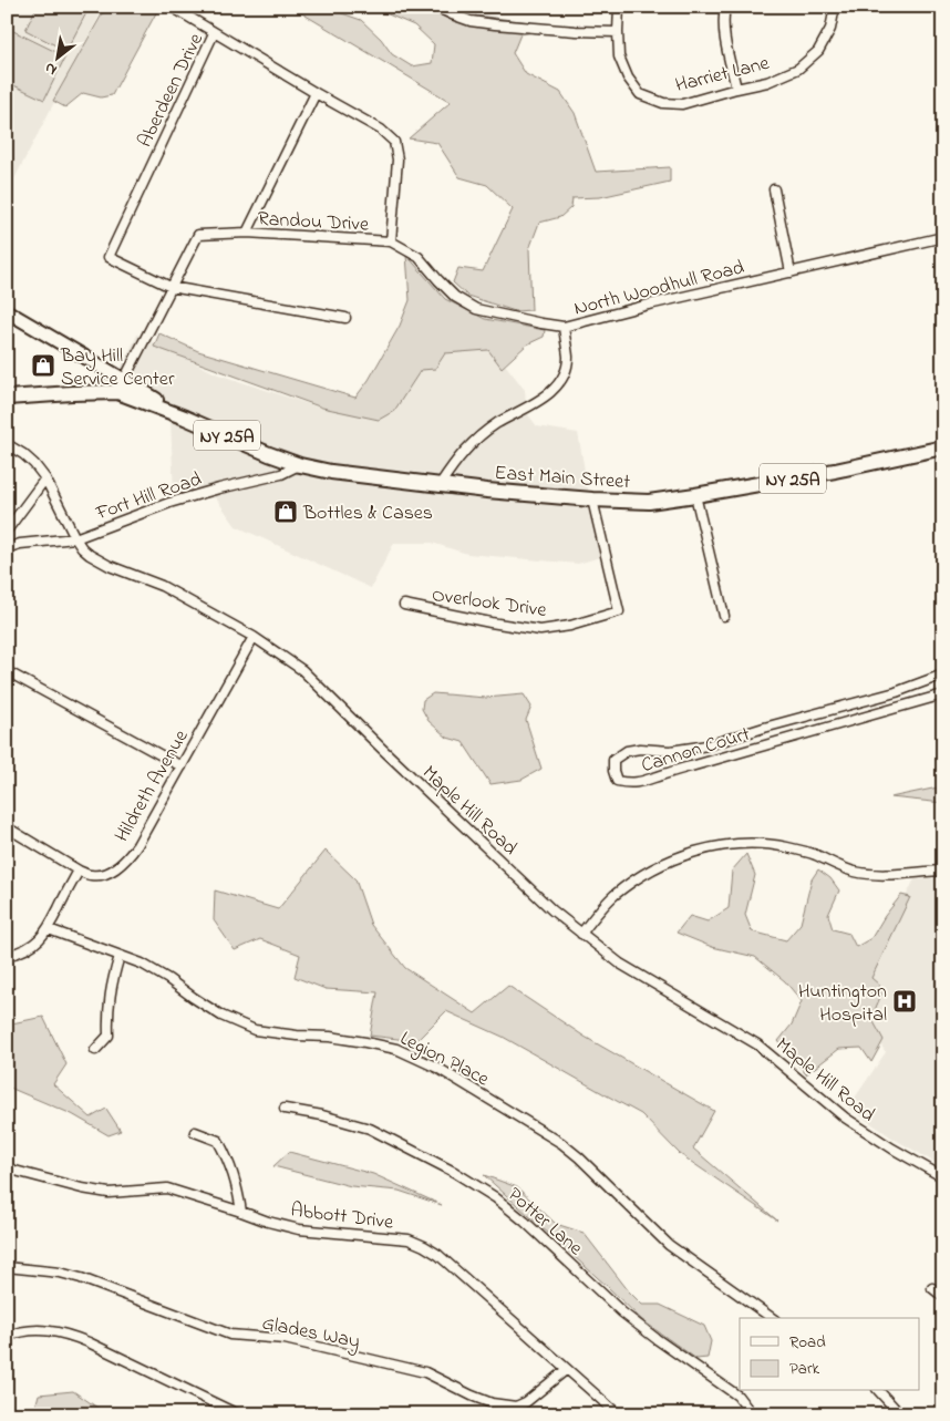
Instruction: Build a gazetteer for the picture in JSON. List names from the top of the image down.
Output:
{
  "streets": {
    "main road": ["NY 25A", "East Main Street"],
    "street": [
      "Harriet Lane",
      "Aberdeen Drive",
      "Randou Drive",
      "North Woodhull Road",
      "Fort Hill Road",
      "Overlook Drive",
      "Cannon Court",
      "Hildreth Avenue",
      "Maple Hill Road",
      "Legion Place",
      "Abbott Drive",
      "Potter Lane",
      "Glades Way"
    ]
  },
  "crossings": [
    ["Aberdeen Drive", "Randou Drive"],
    ["Randou Drive", "North Woodhull Road"],
    ["Randou Drive", "East Main Street"],
    ["North Woodhull Road", "East Main Street"],
    ["East Main Street", "Fort Hill Road"],
    ["East Main Street", "Overlook Drive"],
    ["Fort Hill Road", "Maple Hill Road"],
    ["Hildreth Avenue", "Maple Hill Road"],
    ["Abbott Drive", "Glades Way"]
  ],
  "places": {
    "shop": ["Bay Hill Service Center", "Bottles & Cases"],
    "hospital": ["Huntington Hospital"]
  },
  "legend": ["Road", "Park"],
  "north": "bottom left"
}
